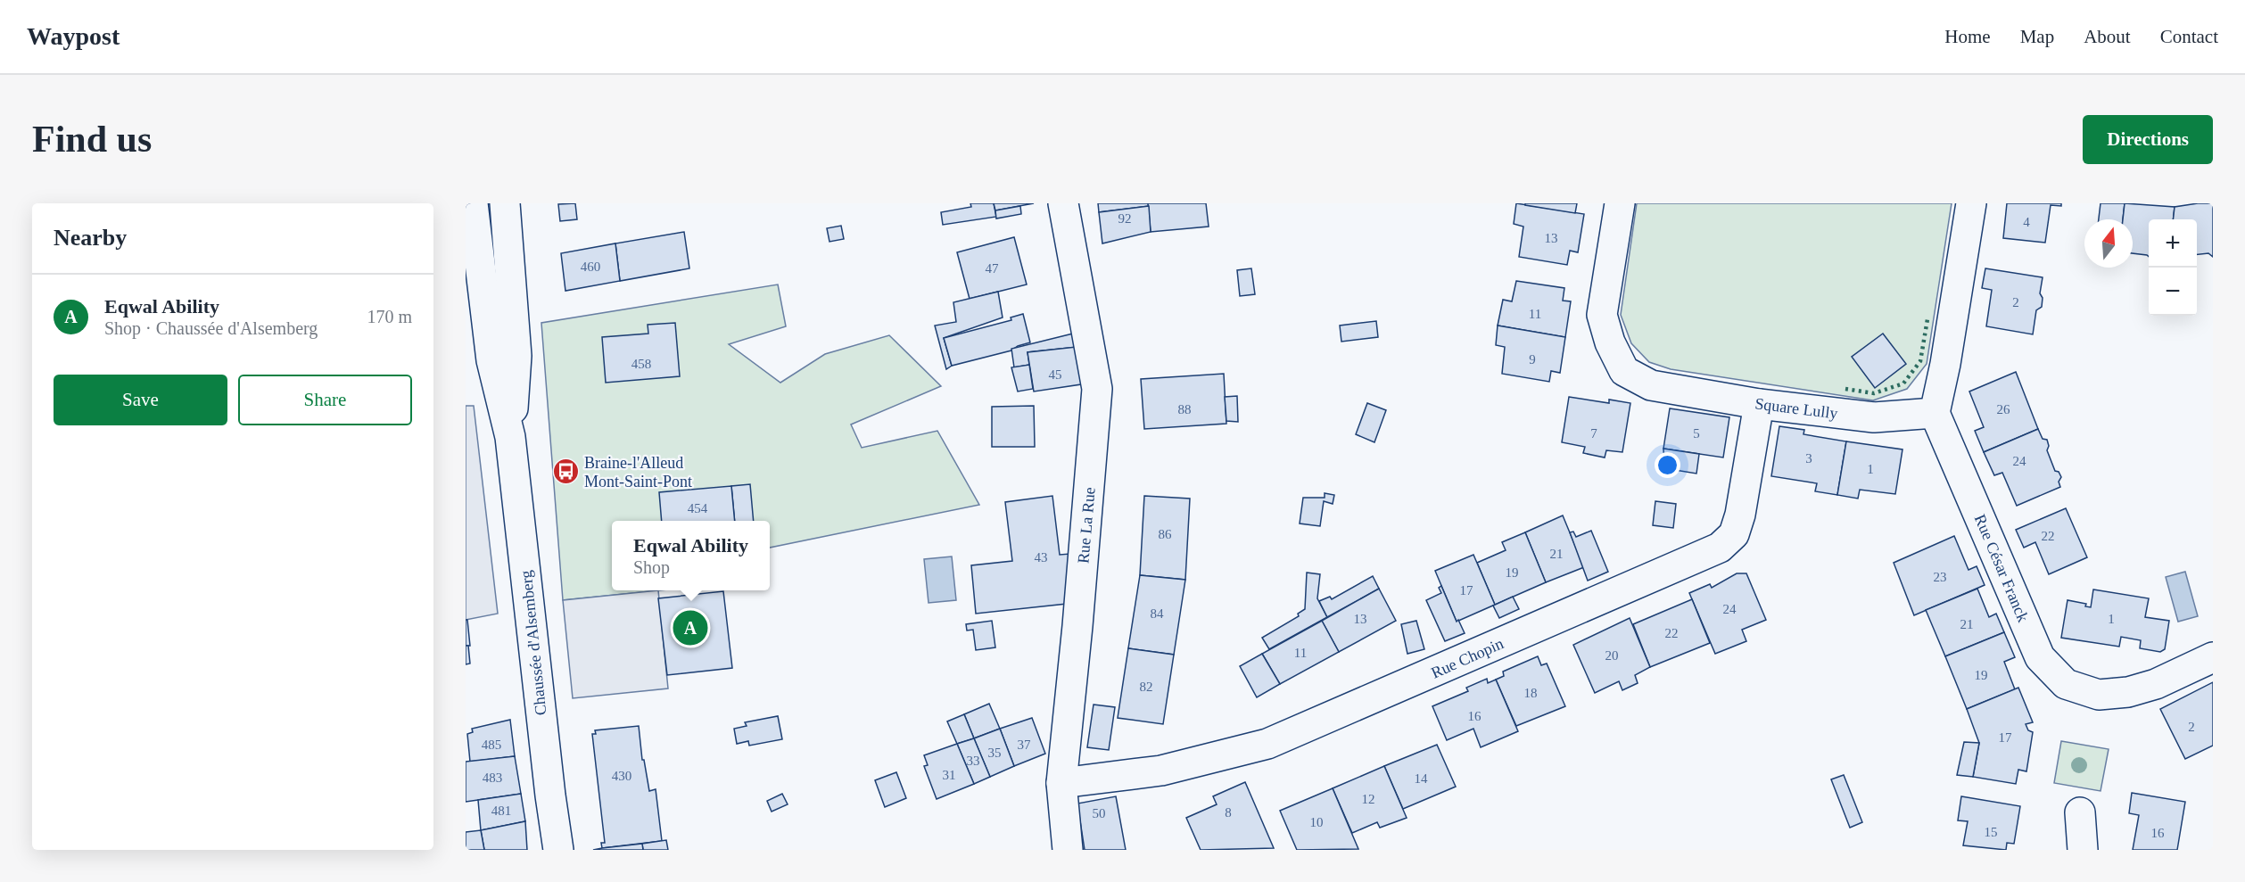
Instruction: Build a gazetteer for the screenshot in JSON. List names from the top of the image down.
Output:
{
  "streets": {
    "street": [
      "Square Lully",
      "Rue La Rue",
      "Rue César Franck",
      "Chaussée d'Alsemberg",
      "Rue Chopin"
    ]
  },
  "crossings": [
    ["Square Lully", "Rue César Franck"],
    ["Square Lully", "Rue Chopin"],
    ["Rue La Rue", "Rue Chopin"]
  ],
  "places": {
    "bus stop": ["Braine-l'Alleud Mont-Saint-Pont"]
  },
  "house_numbers": [
    "92",
    "4",
    "13",
    "460",
    "47",
    "2",
    "11",
    "9",
    "458",
    "45",
    "88",
    "26",
    "7",
    "5",
    "3",
    "24",
    "1",
    "454",
    "86",
    "22",
    "21",
    "43",
    "19",
    "23",
    "17",
    "24",
    "84",
    "13",
    "1",
    "21",
    "22",
    "11",
    "20",
    "19",
    "82",
    "18",
    "16",
    "2",
    "17",
    "485",
    "37",
    "35",
    "33",
    "31",
    "430",
    "483",
    "14",
    "12",
    "481",
    "8",
    "50",
    "10",
    "15",
    "16"
  ],
  "north": "top",
  "page": {
    "header": "Waypost",
    "nav": [
      "Home",
      "Map",
      "About",
      "Contact"
    ],
    "buttons": [
      "Directions",
      ["Save", "Share"]
    ],
    "title": "Find us",
    "heading": "Nearby",
    "map_buttons": ["+", "−"],
    "list": [
      {
        "mark": "A",
        "name": "Eqwal Ability",
        "note": "Shop · Chaussée d'Alsemberg",
        "value": "170 m"
      }
    ],
    "popup": ["Eqwal Ability", "Shop"],
    "pins": "A"
  }
}
